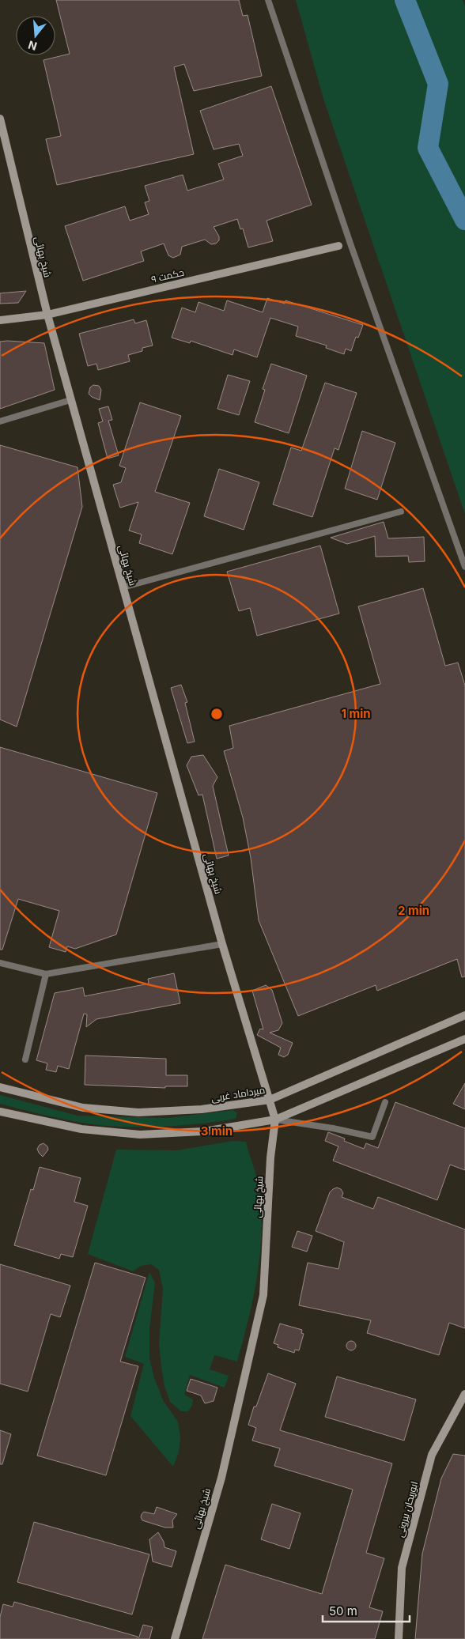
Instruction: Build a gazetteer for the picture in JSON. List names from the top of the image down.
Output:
{
  "streets": {
    "street": [
      "شیخ بهائی",
      "حکمت ۹",
      "میرداماد غربی",
      "ابوریحان بیرونی"
    ]
  },
  "crossings": [
    ["شیخ بهائی", "حکمت ۹"],
    ["شیخ بهائی", "میرداماد غربی"]
  ],
  "scale_bar": "50 m",
  "north": "bottom",
  "rings": ["1 min", "2 min", "3 min"]
}
